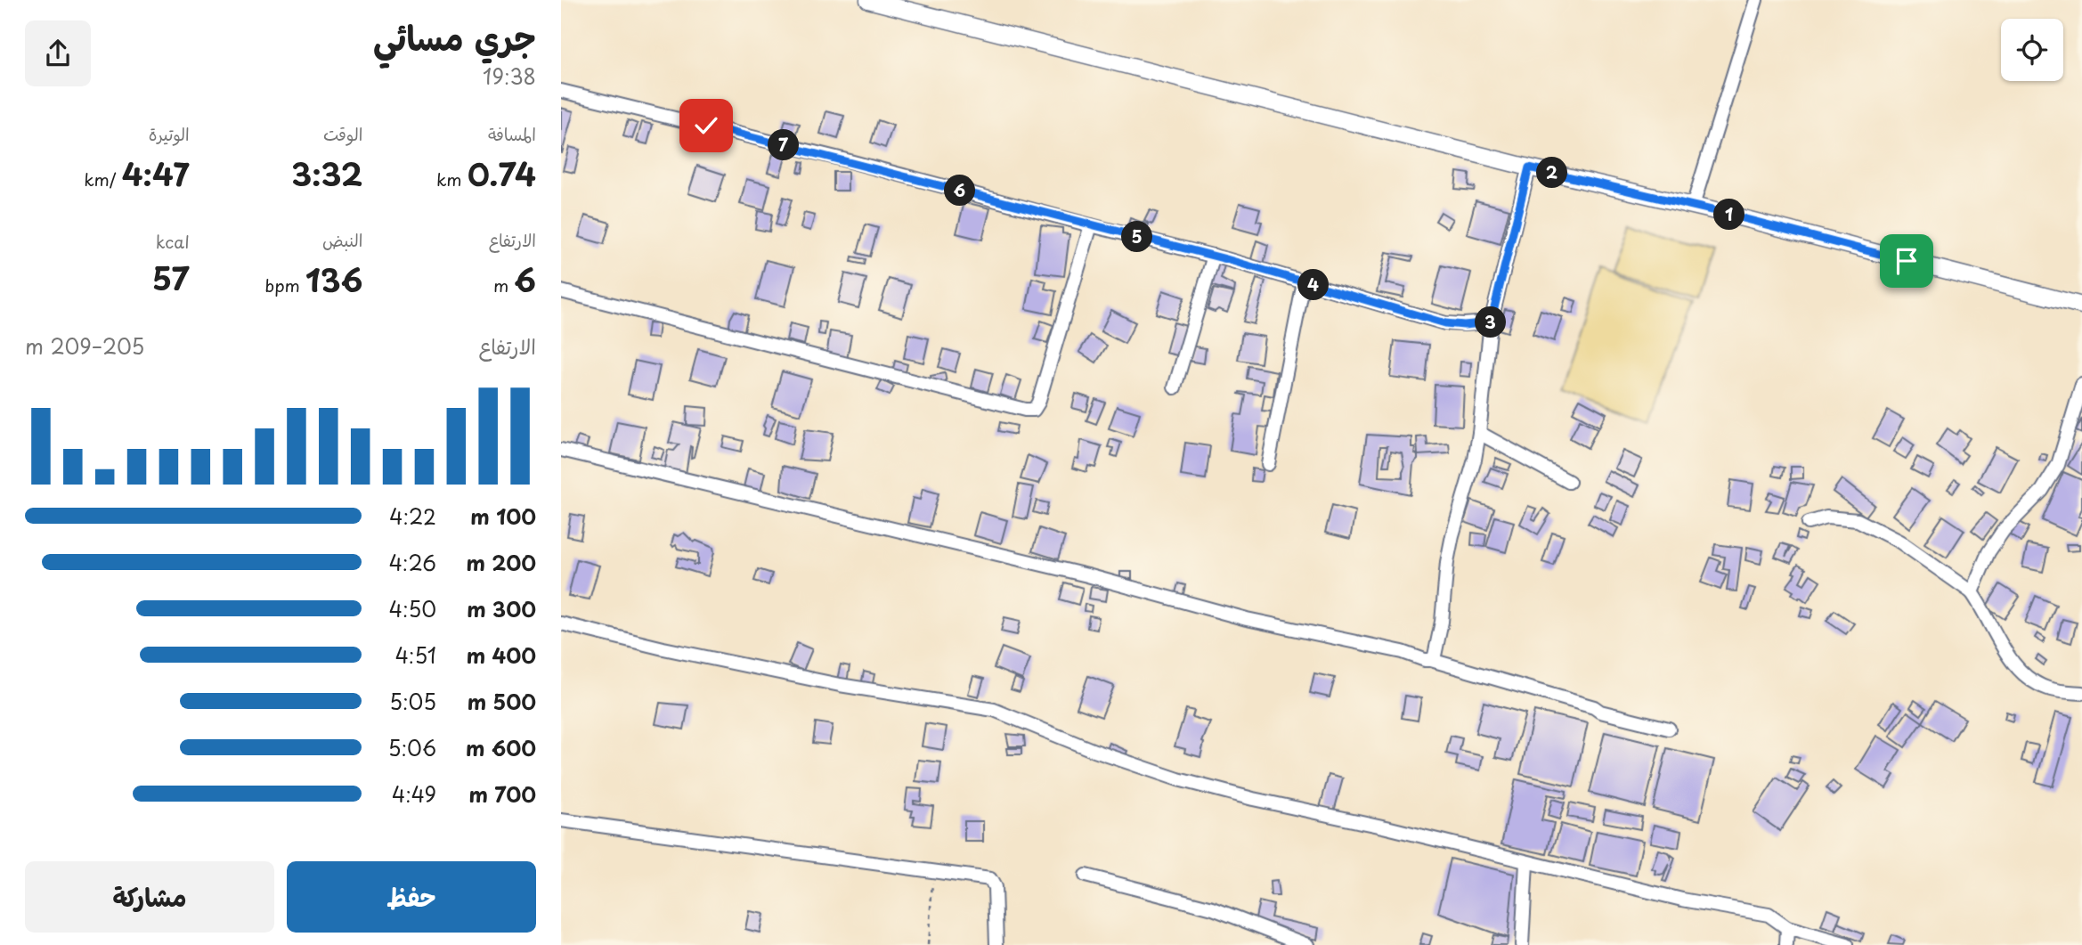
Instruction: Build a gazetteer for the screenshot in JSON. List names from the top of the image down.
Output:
{
  "page": {
    "heading": ["جري مسائي", "19:38"],
    "stats": [
      ["المسافة", "0.74 km"],
      ["الوقت", "3:32"],
      ["الوتيرة", "4:47 /km"],
      ["الارتفاع", "6 m"],
      ["النبض", "136 bpm"],
      ["kcal", "57"]
    ],
    "pins": [
      "7",
      "2",
      "6",
      "1",
      "5",
      "4",
      "3"
    ],
    "chart": ["الارتفاع", "205–209 m"],
    "list": [
      {
        "name": "100 m",
        "note": "4:22"
      },
      {
        "name": "200 m",
        "note": "4:26"
      },
      {
        "name": "300 m",
        "note": "4:50"
      },
      {
        "name": "400 m",
        "note": "4:51"
      },
      {
        "name": "500 m",
        "note": "5:05"
      },
      {
        "name": "600 m",
        "note": "5:06"
      },
      {
        "name": "700 m",
        "note": "4:49"
      }
    ],
    "buttons": ["حفظ", "مشاركة"]
  }
}
